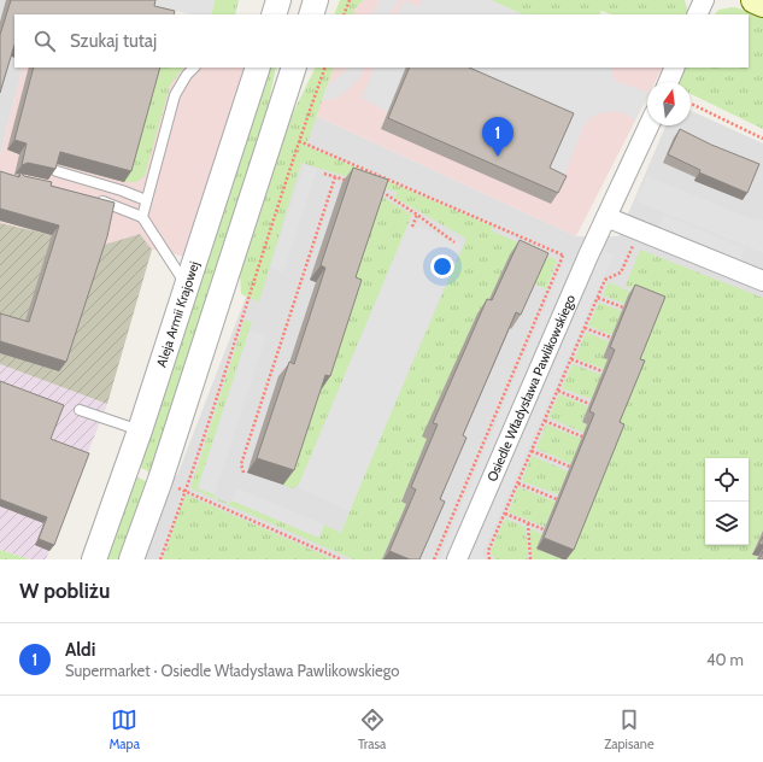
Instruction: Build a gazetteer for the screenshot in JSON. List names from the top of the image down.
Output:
{
  "streets": {
    "street": ["Aleja Armii Krajowej", "Osiedle Władysława Pawlikowskiego"]
  },
  "north": "top",
  "page": {
    "search": "Szukaj tutaj",
    "pins": "1",
    "heading": "W pobliżu",
    "list": [
      {
        "mark": "1",
        "name": "Aldi",
        "note": "Supermarket · Osiedle Władysława Pawlikowskiego",
        "value": "40 m"
      }
    ],
    "nav": ["Mapa", "Trasa", "Zapisane"]
  }
}
